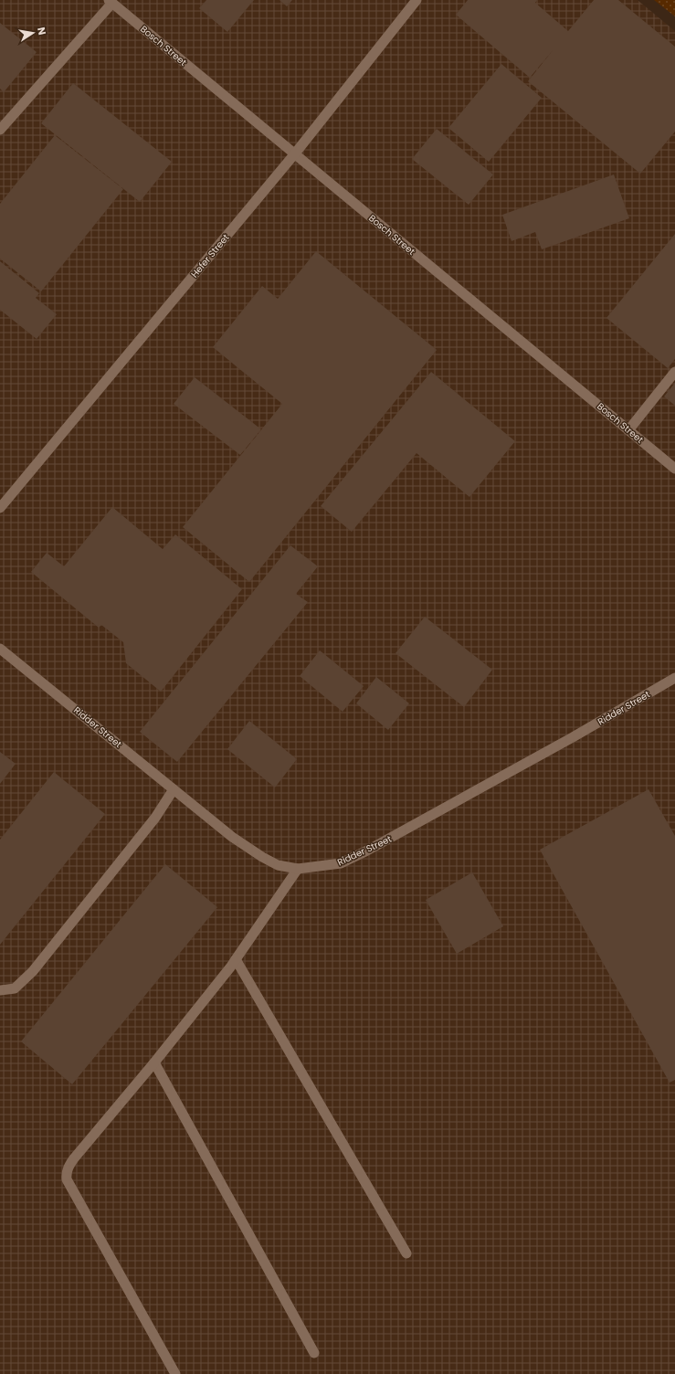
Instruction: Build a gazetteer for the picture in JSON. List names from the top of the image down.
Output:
{
  "streets": {
    "street": ["Bosch Street", "Hefer Street", "Ridder Street"]
  },
  "crossings": [
    ["Bosch Street", "Hefer Street"]
  ],
  "north": "right"
}
